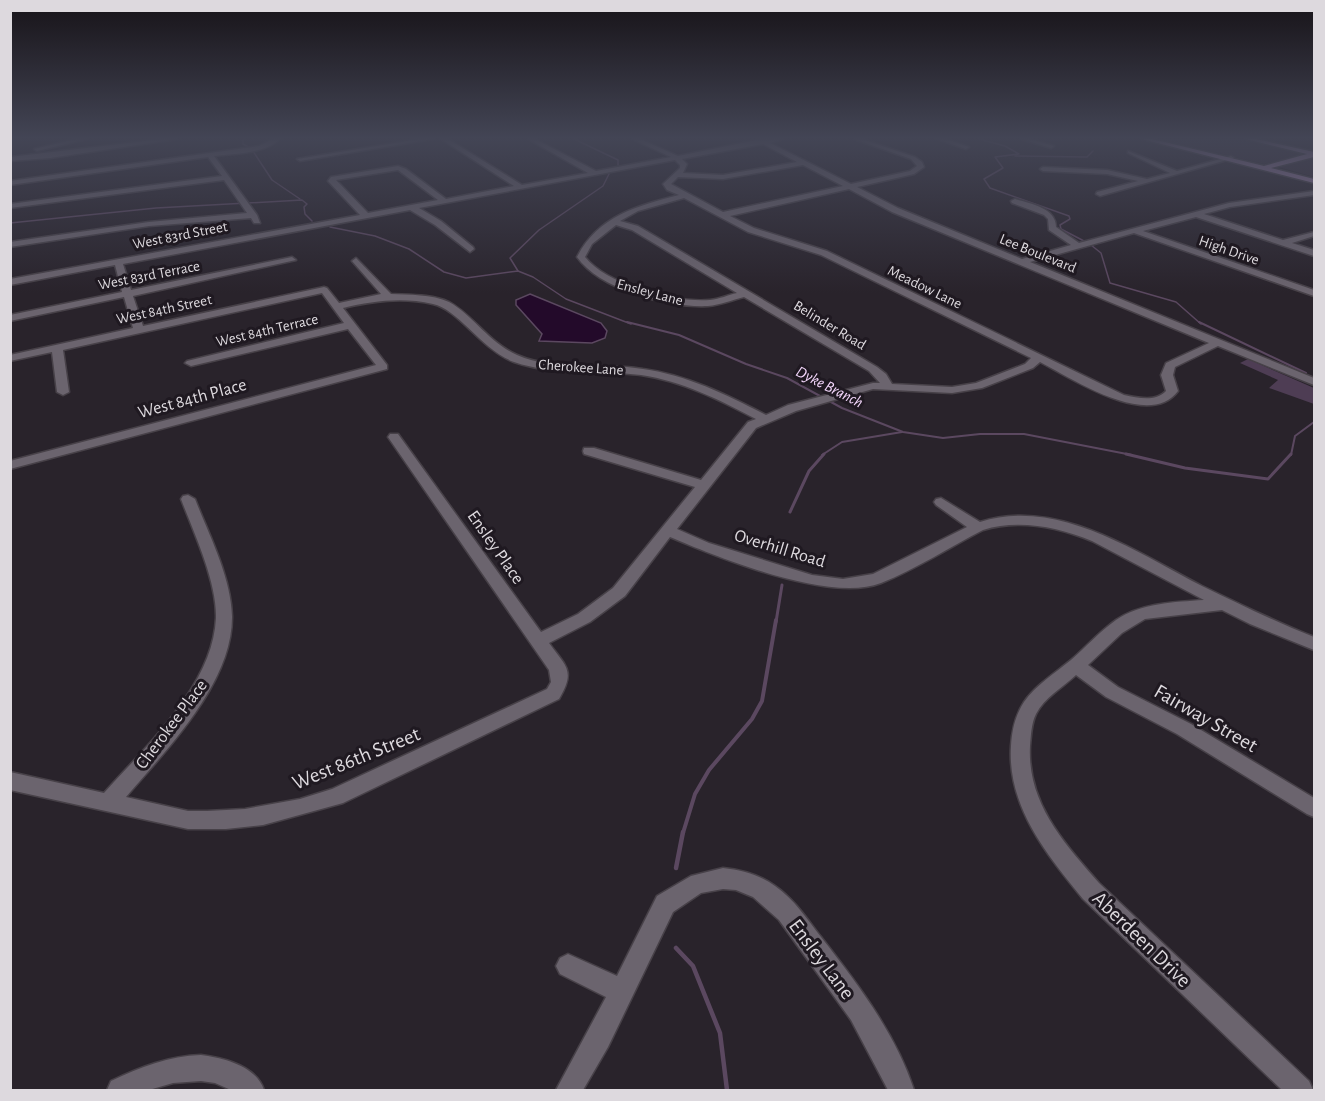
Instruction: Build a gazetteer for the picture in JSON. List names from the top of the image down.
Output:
{
  "streets": {
    "street": [
      "West 83rd Street",
      "High Drive",
      "Lee Boulevard",
      "West 83rd Terrace",
      "Meadow Lane",
      "Ensley Lane",
      "West 84th Street",
      "Belinder Road",
      "West 84th Terrace",
      "Cherokee Lane",
      "West 84th Place",
      "Ensley Place",
      "Overhill Road",
      "Fairway Street",
      "Cherokee Place",
      "West 86th Street",
      "Aberdeen Drive"
    ]
  },
  "crossings": [
    ["Lee Boulevard", "Meadow Lane"],
    ["Meadow Lane", "Ensley Lane"],
    ["Ensley Lane", "Belinder Road"],
    ["West 84th Street", "West 84th Terrace"],
    ["West 84th Terrace", "Cherokee Lane"],
    ["West 84th Terrace", "West 84th Place"],
    ["Ensley Place", "West 86th Street"],
    ["Overhill Road", "Aberdeen Drive"],
    ["Fairway Street", "Aberdeen Drive"],
    ["Cherokee Place", "West 86th Street"]
  ],
  "water": ["Dyke Branch"]
}
